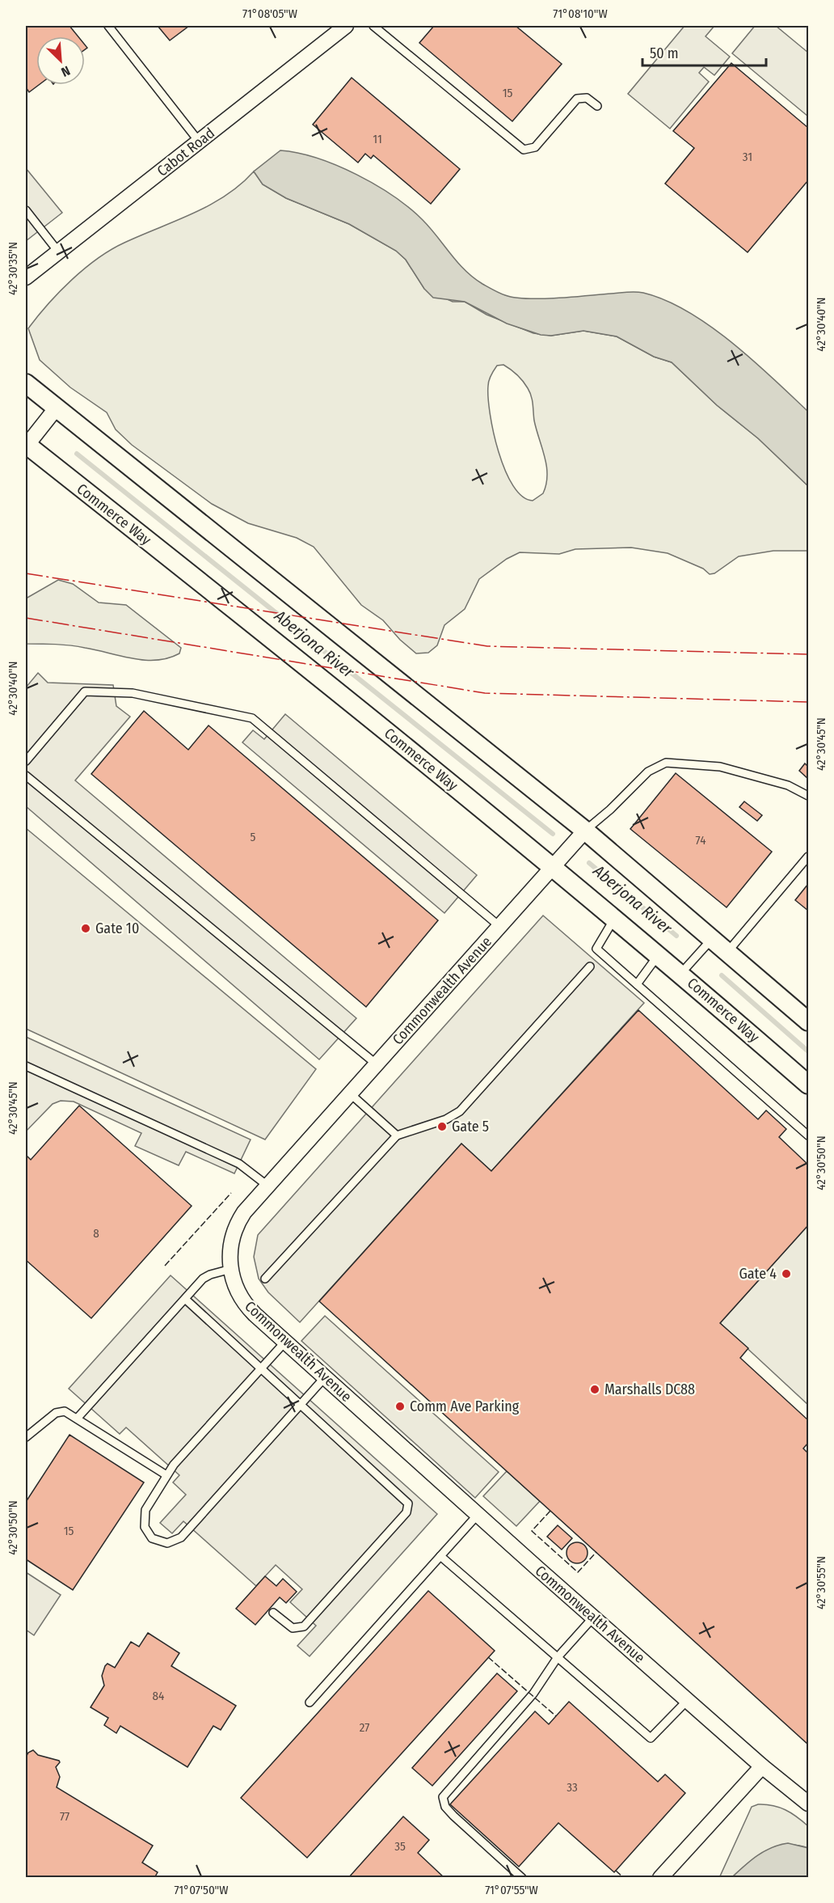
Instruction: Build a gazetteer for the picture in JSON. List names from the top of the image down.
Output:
{
  "streets": {
    "street": ["Cabot Road", "Commerce Way", "Commonwealth Avenue"]
  },
  "crossings": [
    ["Commerce Way", "Commonwealth Avenue"]
  ],
  "water": ["Aberjona River"],
  "places": [
    "Gate 10",
    "Gate 5",
    "Gate 4",
    "Marshalls DC88",
    "Comm Ave Parking"
  ],
  "house_numbers": [
    "15",
    "11",
    "31",
    "5",
    "74",
    "8",
    "15",
    "84",
    "27",
    "33",
    "77",
    "35"
  ],
  "scale_bar": "50 m",
  "north": "bottom right",
  "coordinates": [
    "71°08'05\"W",
    "71°08'10\"W",
    "42°30'35\"N",
    "42°30'40\"N",
    "42°30'45\"N",
    "42°30'50\"N",
    "42°30'55\"N",
    "71°07'50\"W",
    "71°07'55\"W"
  ]
}
